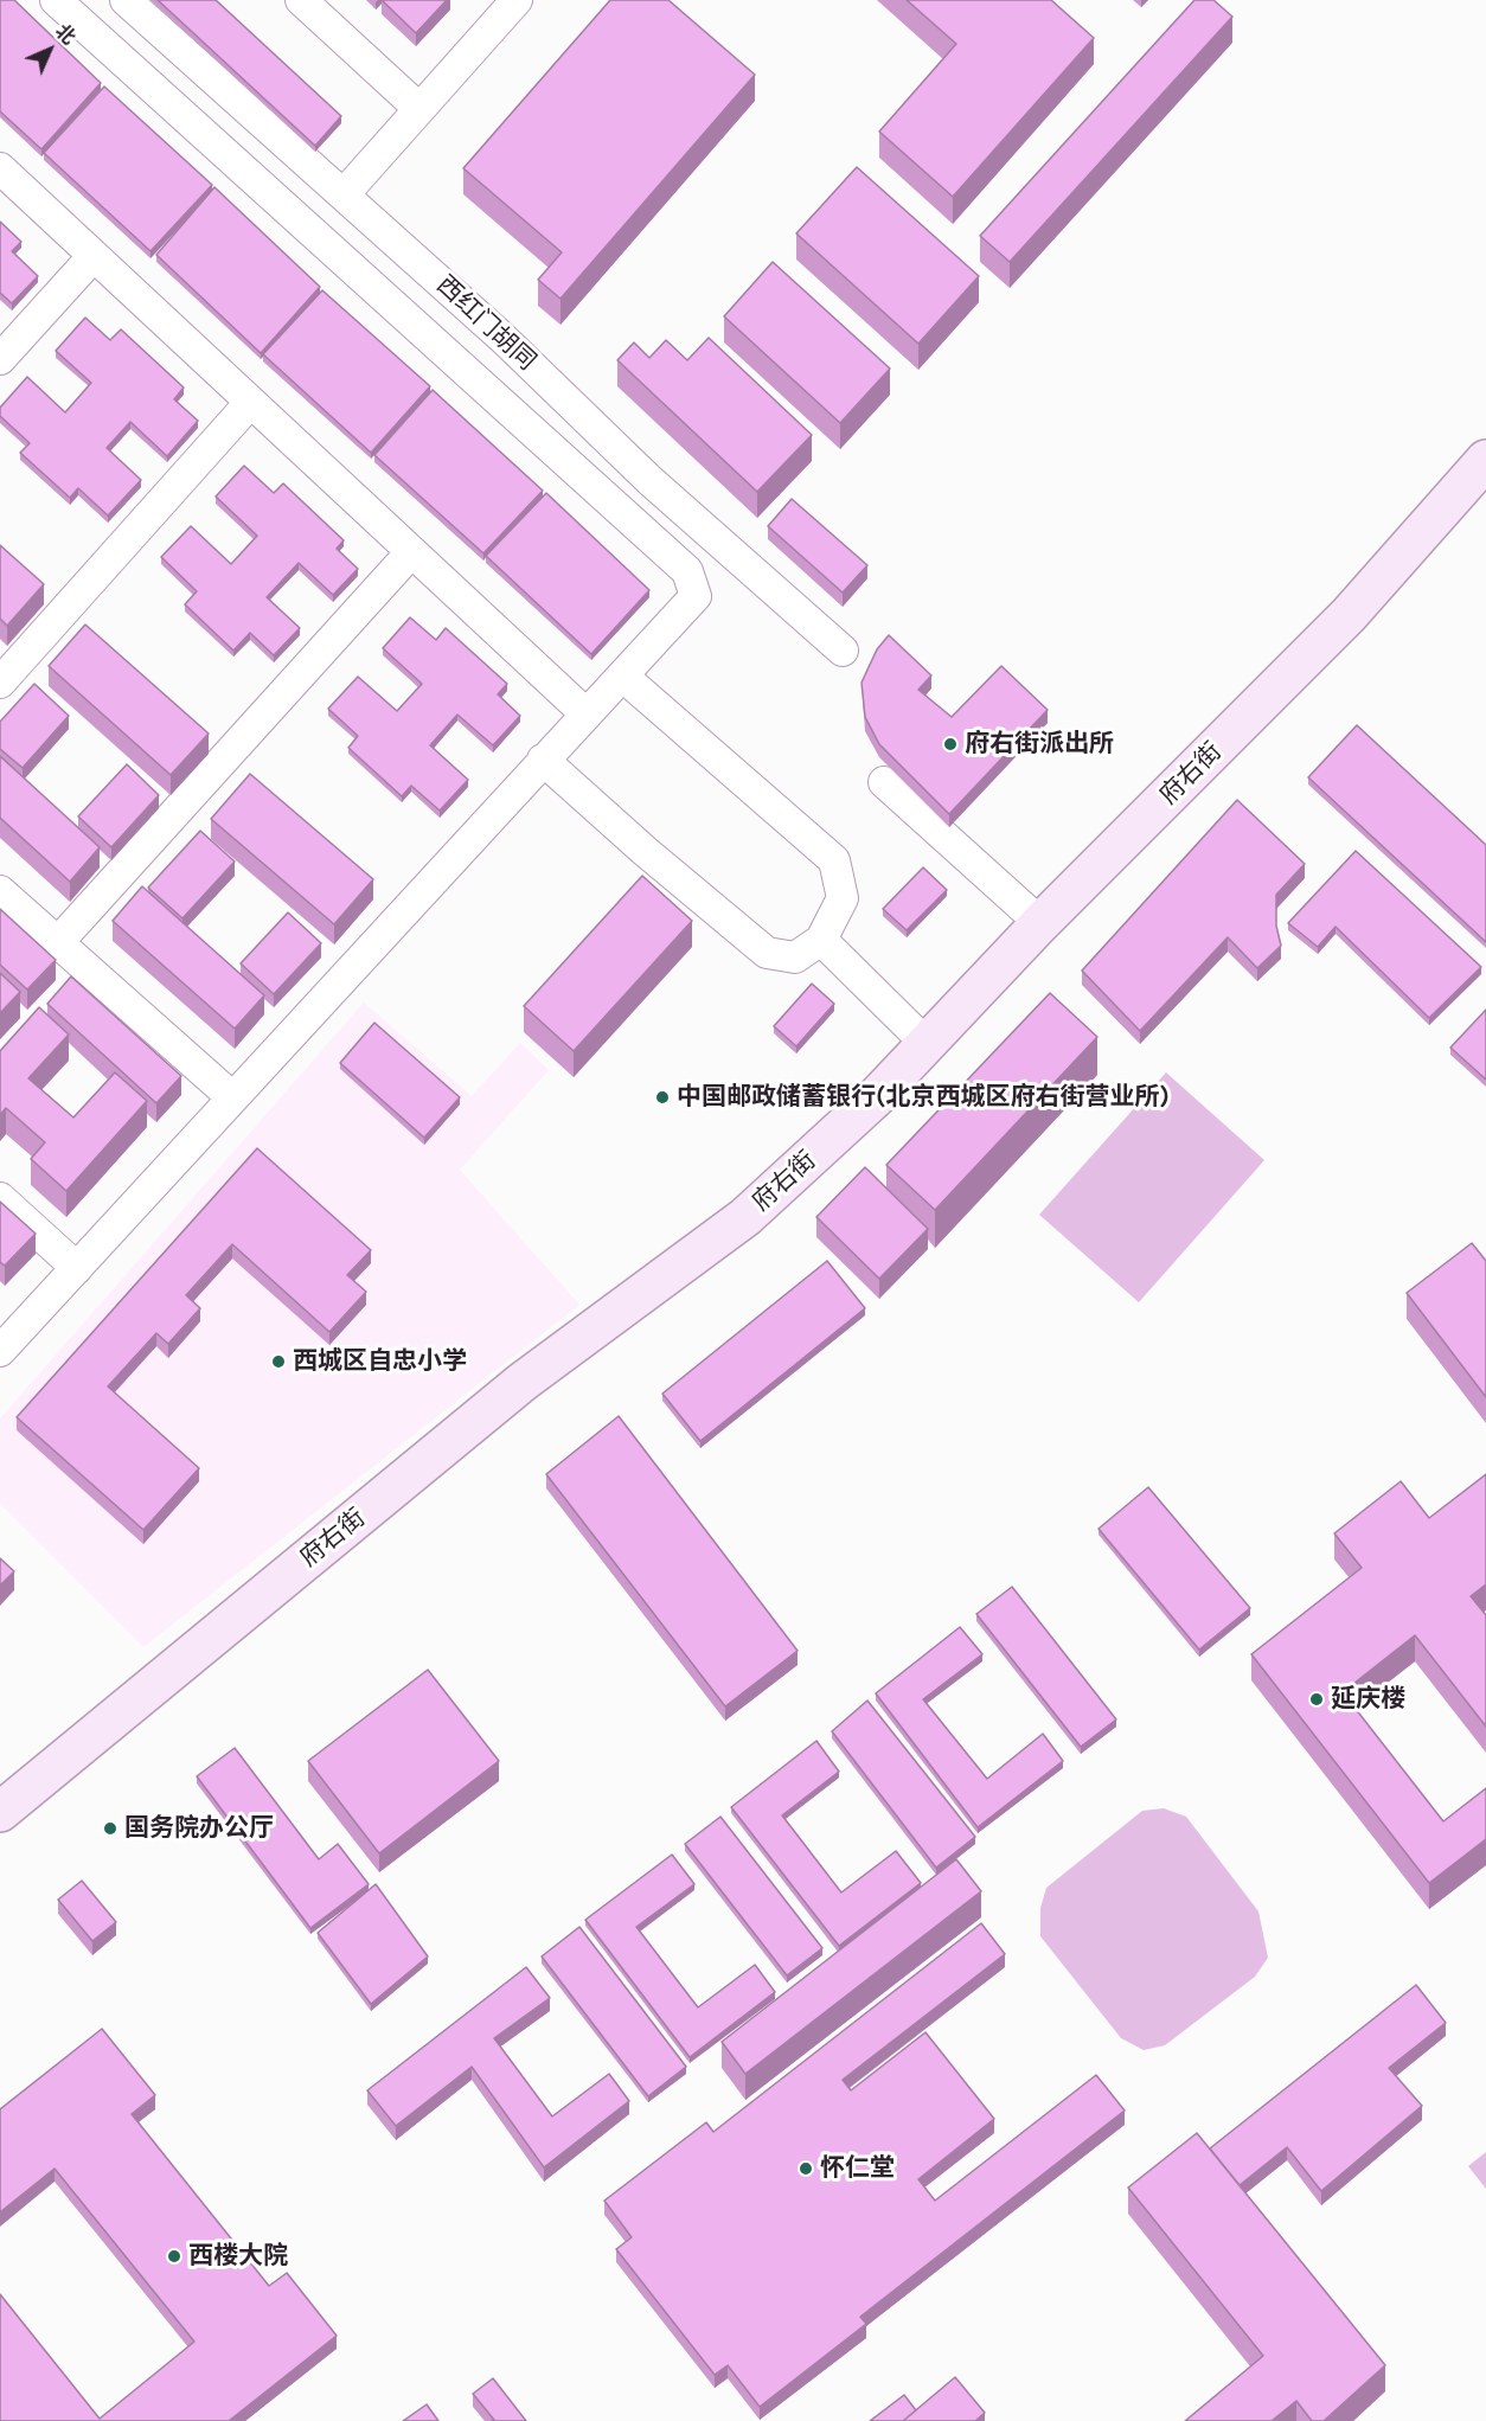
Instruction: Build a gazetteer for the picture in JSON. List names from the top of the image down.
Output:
{
  "streets": {
    "main road": ["府右街"],
    "street": ["西红门胡同"]
  },
  "places": [
    "府右街派出所",
    "中国邮政储蓄银行(北京西城区府右街营业所)",
    "西城区自忠小学",
    "延庆楼",
    "国务院办公厅",
    "怀仁堂",
    "西楼大院"
  ],
  "north": "top right"
}
